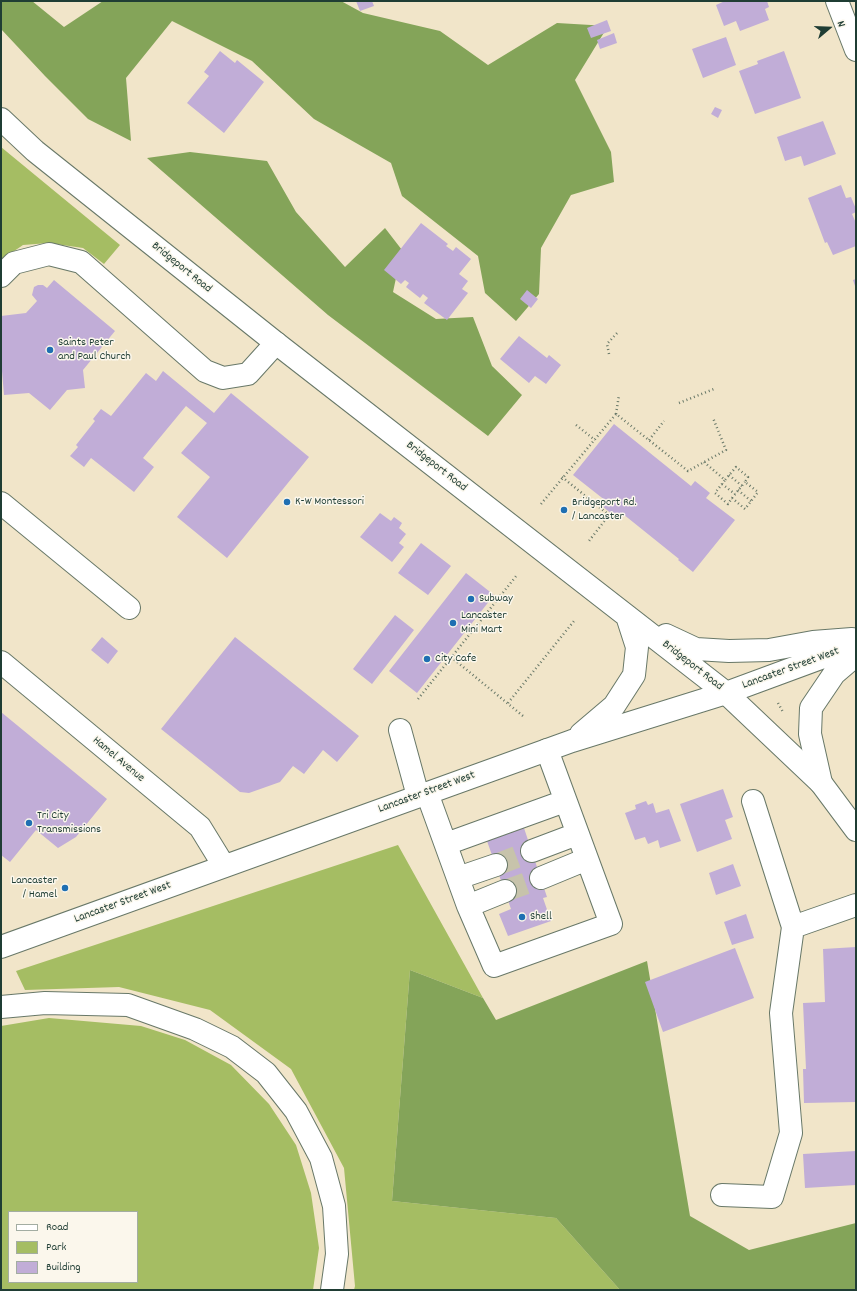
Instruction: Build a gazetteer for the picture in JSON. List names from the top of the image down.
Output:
{
  "streets": {
    "main road": ["Bridgeport Road", "Lancaster Street West", "Hamel Avenue"]
  },
  "crossings": [
    ["Bridgeport Road", "Lancaster Street West"],
    ["Lancaster Street West", "Hamel Avenue"]
  ],
  "places": [
    "Saints Peter and Paul Church",
    "K-W Montessori",
    "Bridgeport Rd. / Lancaster",
    "Subway",
    "Lancaster Mini Mart",
    "City Cafe",
    "Tri City Transmissions",
    "Lancaster / Hamel",
    "Shell"
  ],
  "legend": ["Road", "Park", "Building"],
  "north": "right"
}
